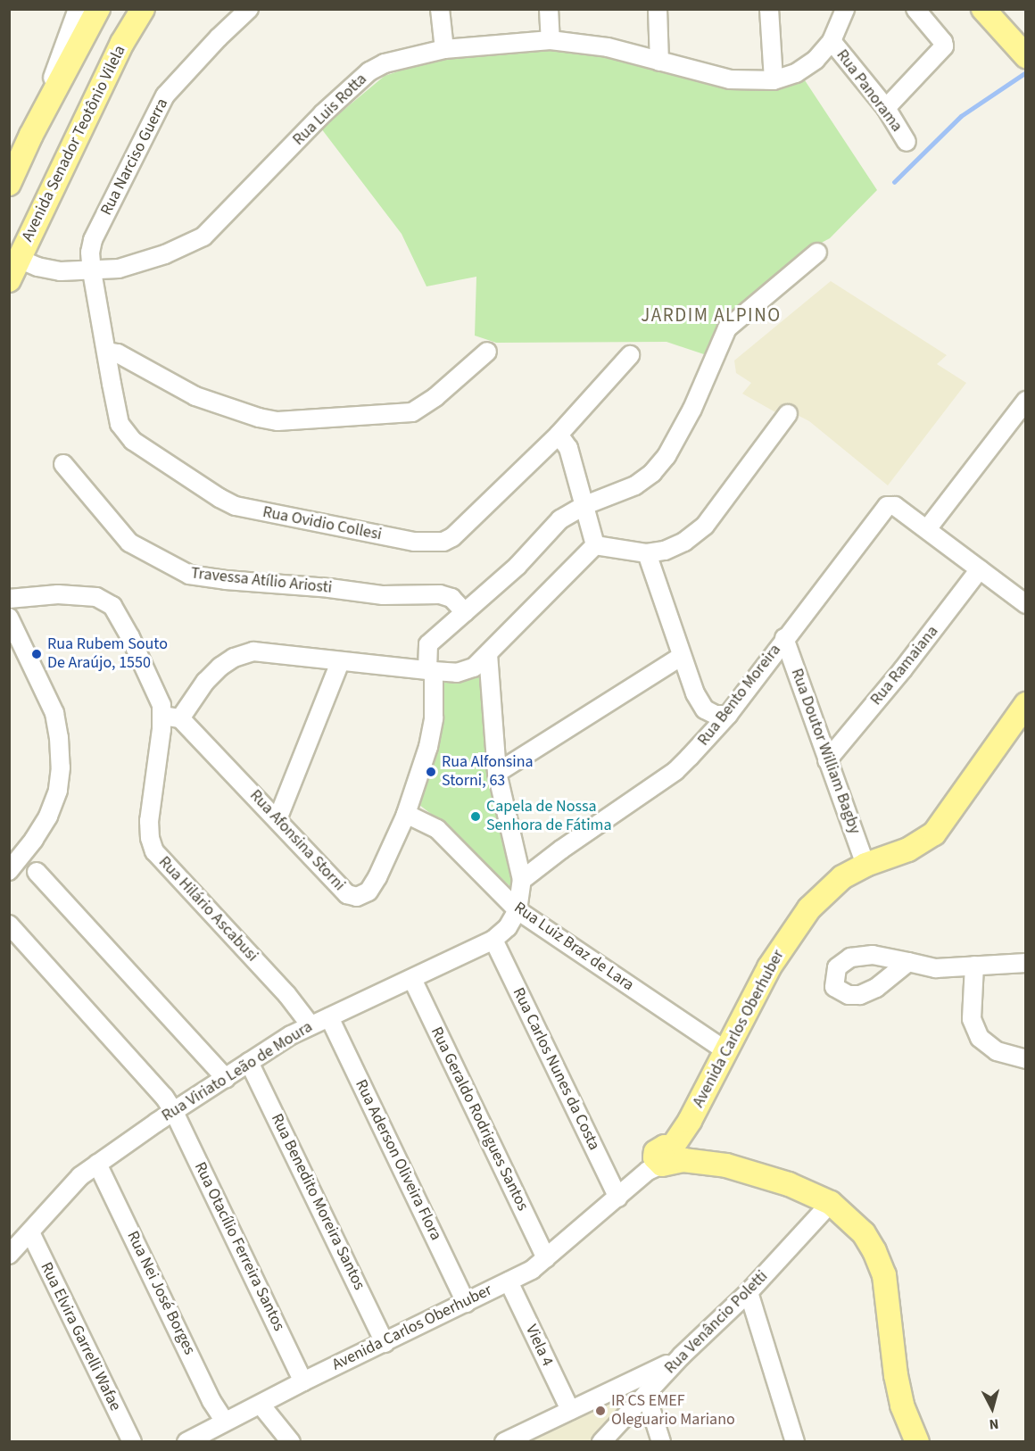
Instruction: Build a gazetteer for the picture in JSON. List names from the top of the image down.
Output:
{
  "streets": {
    "main road": ["Avenida Senador Teotônio Vilela", "Avenida Carlos Oberhuber"],
    "street": [
      "Rua Panorama",
      "Rua Luis Rotta",
      "Rua Narciso Guerra",
      "Rua Ovidio Collesi",
      "Travessa Atílio Ariosti",
      "Rua Ramaiana",
      "Rua Bento Moreira",
      "Rua Doutor William Bagby",
      "Rua Afonsina Storni",
      "Rua Hilário Ascabusi",
      "Rua Luiz Braz de Lara",
      "Rua Carlos Nunes da Costa",
      "Rua Viriato Leão de Moura",
      "Rua Geraldo Rodrigues Santos",
      "Rua Aderson Oliveira Flora",
      "Rua Benedito Moreira Santos",
      "Rua Otacílio Ferreira Santos",
      "Rua Nei José Borges",
      "Rua Venâncio Poletti",
      "Rua Elvira Garrelli Wafae",
      "Viela 4"
    ]
  },
  "crossings": [
    ["Rua Luis Rotta", "Avenida Senador Teotônio Vilela"],
    ["Rua Luis Rotta", "Rua Narciso Guerra"],
    ["Rua Luis Rotta", "Rua Ovidio Collesi"],
    ["Rua Narciso Guerra", "Rua Ovidio Collesi"],
    ["Travessa Atílio Ariosti", "Rua Afonsina Storni"],
    ["Rua Ramaiana", "Rua Bento Moreira"],
    ["Rua Ramaiana", "Rua Doutor William Bagby"],
    ["Rua Bento Moreira", "Rua Doutor William Bagby"],
    ["Rua Doutor William Bagby", "Avenida Carlos Oberhuber"],
    ["Rua Afonsina Storni", "Rua Luiz Braz de Lara"],
    ["Rua Hilário Ascabusi", "Rua Viriato Leão de Moura"],
    ["Rua Luiz Braz de Lara", "Avenida Carlos Oberhuber"],
    ["Rua Luiz Braz de Lara", "Rua Viriato Leão de Moura"],
    ["Avenida Carlos Oberhuber", "Rua Carlos Nunes da Costa"],
    ["Avenida Carlos Oberhuber", "Rua Geraldo Rodrigues Santos"],
    ["Avenida Carlos Oberhuber", "Rua Aderson Oliveira Flora"],
    ["Avenida Carlos Oberhuber", "Rua Benedito Moreira Santos"],
    ["Avenida Carlos Oberhuber", "Rua Otacílio Ferreira Santos"],
    ["Avenida Carlos Oberhuber", "Rua Nei José Borges"],
    ["Avenida Carlos Oberhuber", "Viela 4"],
    ["Rua Carlos Nunes da Costa", "Rua Viriato Leão de Moura"],
    ["Rua Viriato Leão de Moura", "Rua Geraldo Rodrigues Santos"],
    ["Rua Viriato Leão de Moura", "Rua Aderson Oliveira Flora"],
    ["Rua Viriato Leão de Moura", "Rua Benedito Moreira Santos"],
    ["Rua Viriato Leão de Moura", "Rua Otacílio Ferreira Santos"],
    ["Rua Viriato Leão de Moura", "Rua Nei José Borges"],
    ["Rua Viriato Leão de Moura", "Rua Elvira Garrelli Wafae"]
  ],
  "districts": ["JARDIM ALPINO"],
  "places": [
    "Rua Rubem Souto De Araújo, 1550",
    "Rua Alfonsina Storni, 63",
    "Capela de Nossa Senhora de Fátima",
    "IR CS EMEF Oleguario Mariano"
  ],
  "north": "bottom"
}
